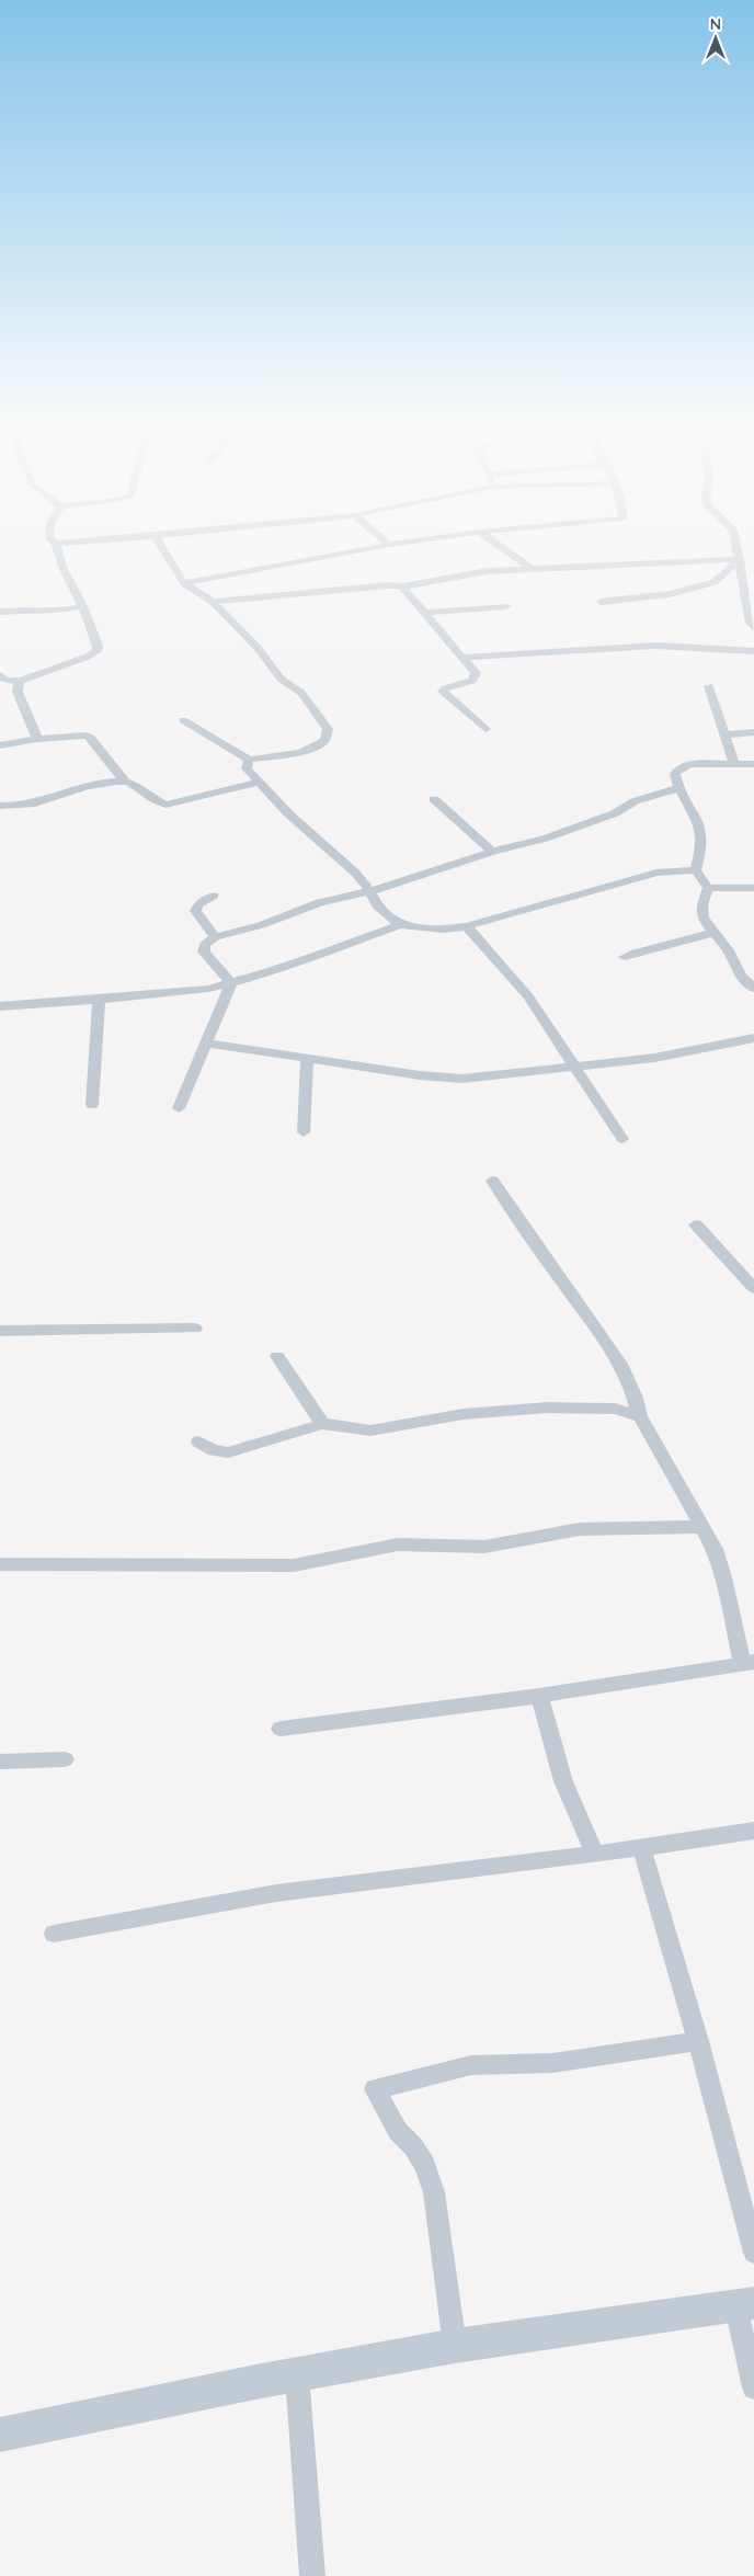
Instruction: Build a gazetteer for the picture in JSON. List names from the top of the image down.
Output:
{
  "north": "top"
}
